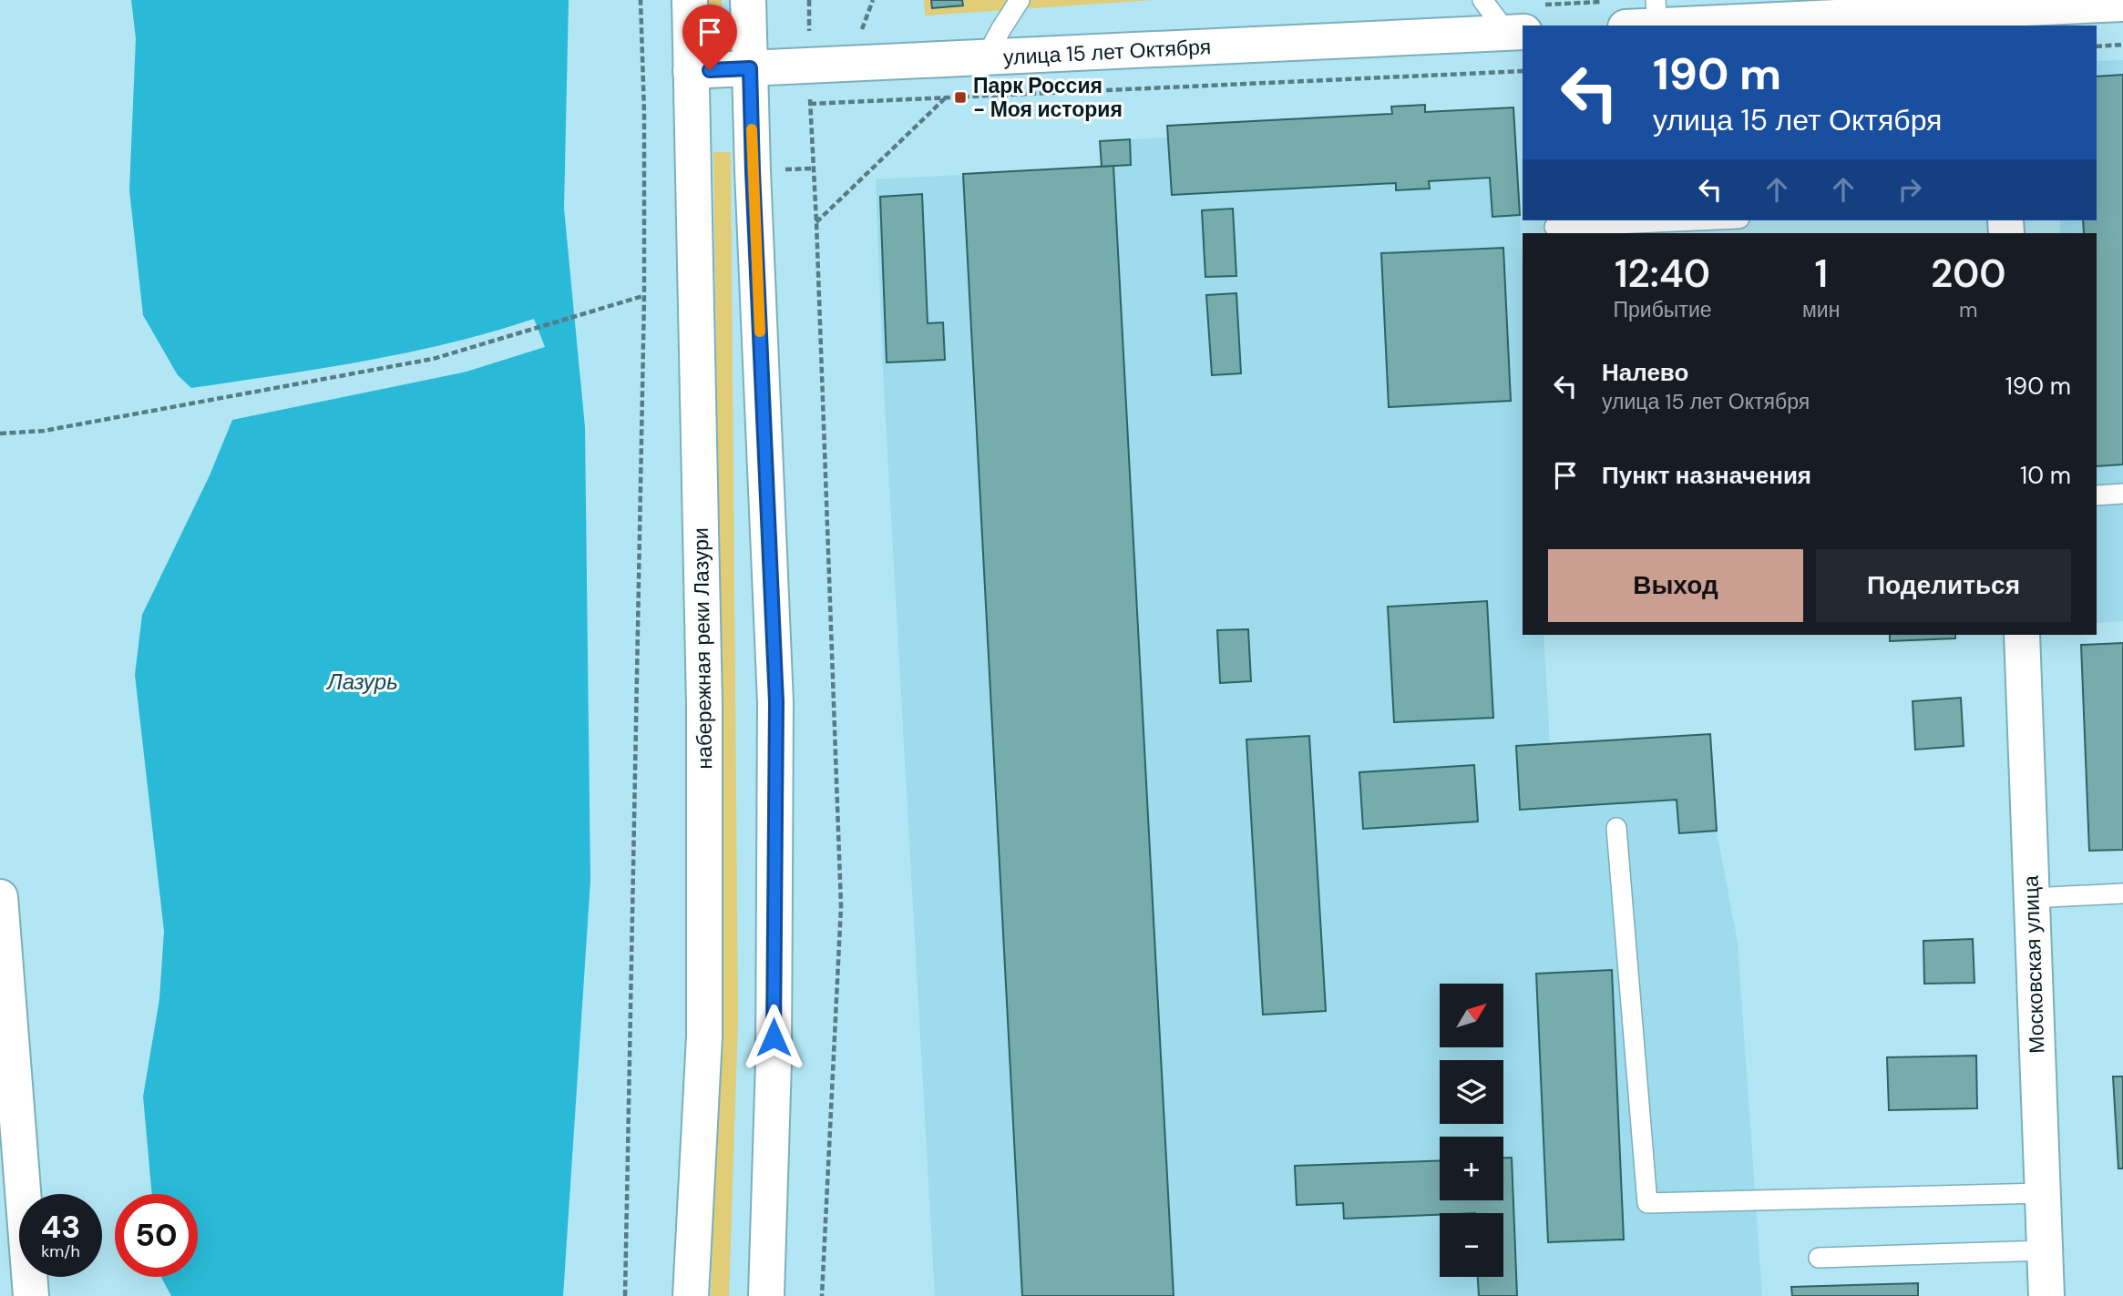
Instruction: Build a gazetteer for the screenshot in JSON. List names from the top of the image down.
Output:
{
  "streets": {
    "main road": ["улица 15 лет Октября", "набережная реки Лазури", "Московская улица"]
  },
  "crossings": [
    ["улица 15 лет Октября", "набережная реки Лазури"]
  ],
  "water": ["Лазурь"],
  "places": {
    "transit": ["Парк Россия - Моя история"]
  },
  "north": "top right",
  "page": {
    "turn": ["190 m", "улица 15 лет Октября"],
    "eta": [
      "12:40",
      "Прибытие",
      "1",
      "мин",
      "200",
      "m"
    ],
    "list": [
      {
        "name": "Налево",
        "note": "улица 15 лет Октября",
        "value": "190 m"
      },
      {
        "name": "Пункт назначения",
        "value": "10 m"
      }
    ],
    "buttons": ["Выход", "Поделиться"],
    "map_buttons": ["+", "−"],
    "speed": "43 km/h",
    "limit": "50"
  }
}
